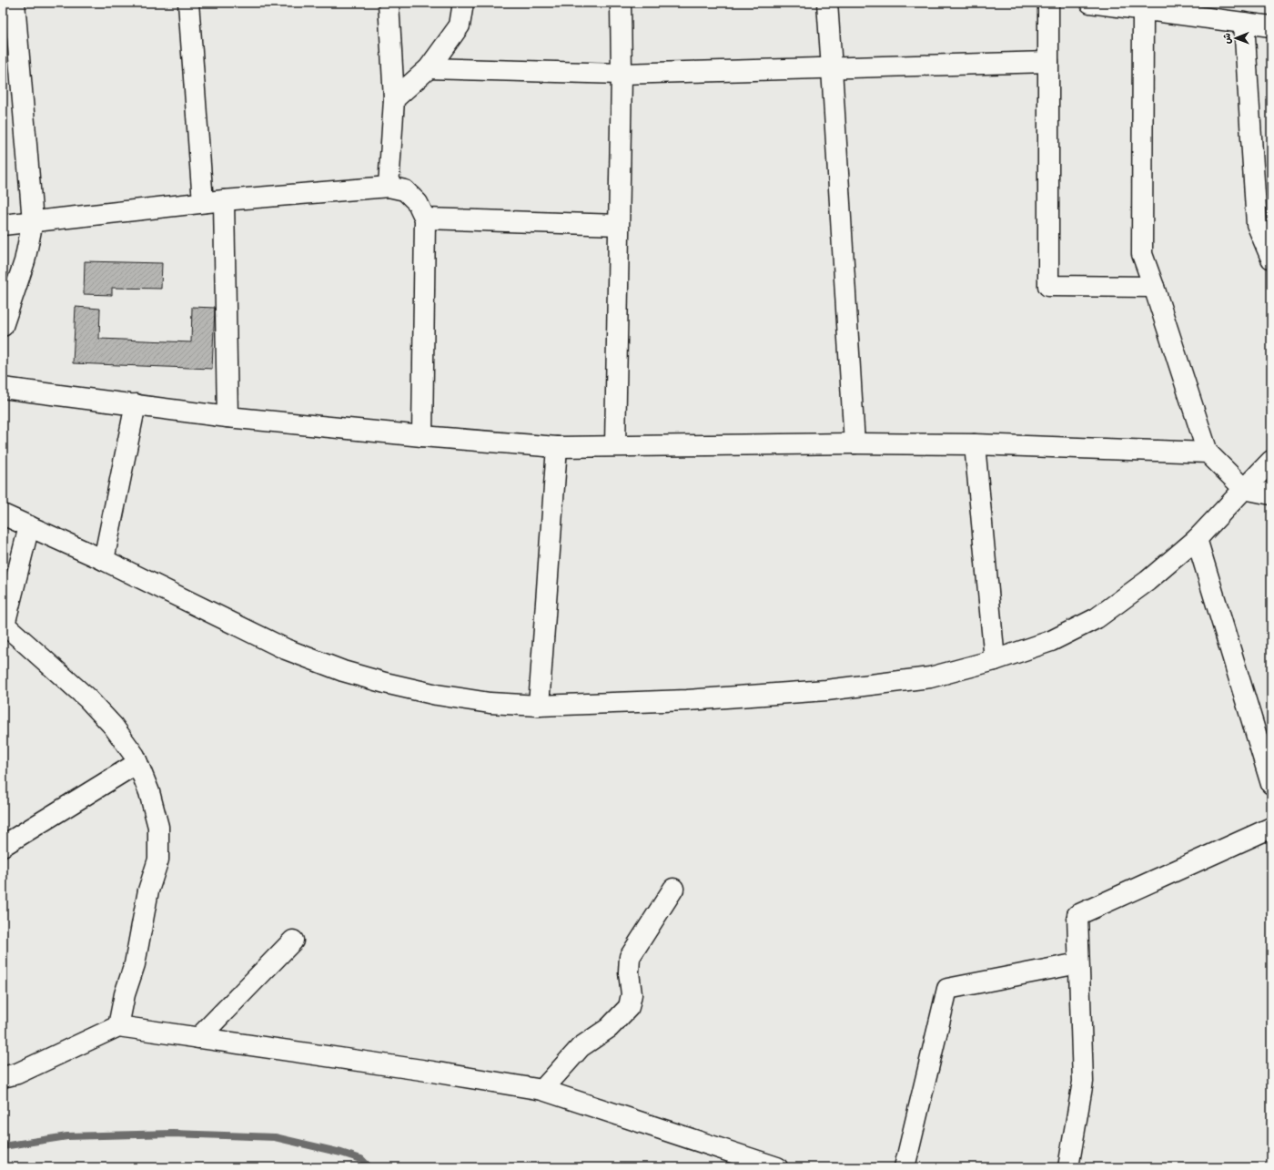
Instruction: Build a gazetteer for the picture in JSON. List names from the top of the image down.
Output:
{
  "north": "left"
}
